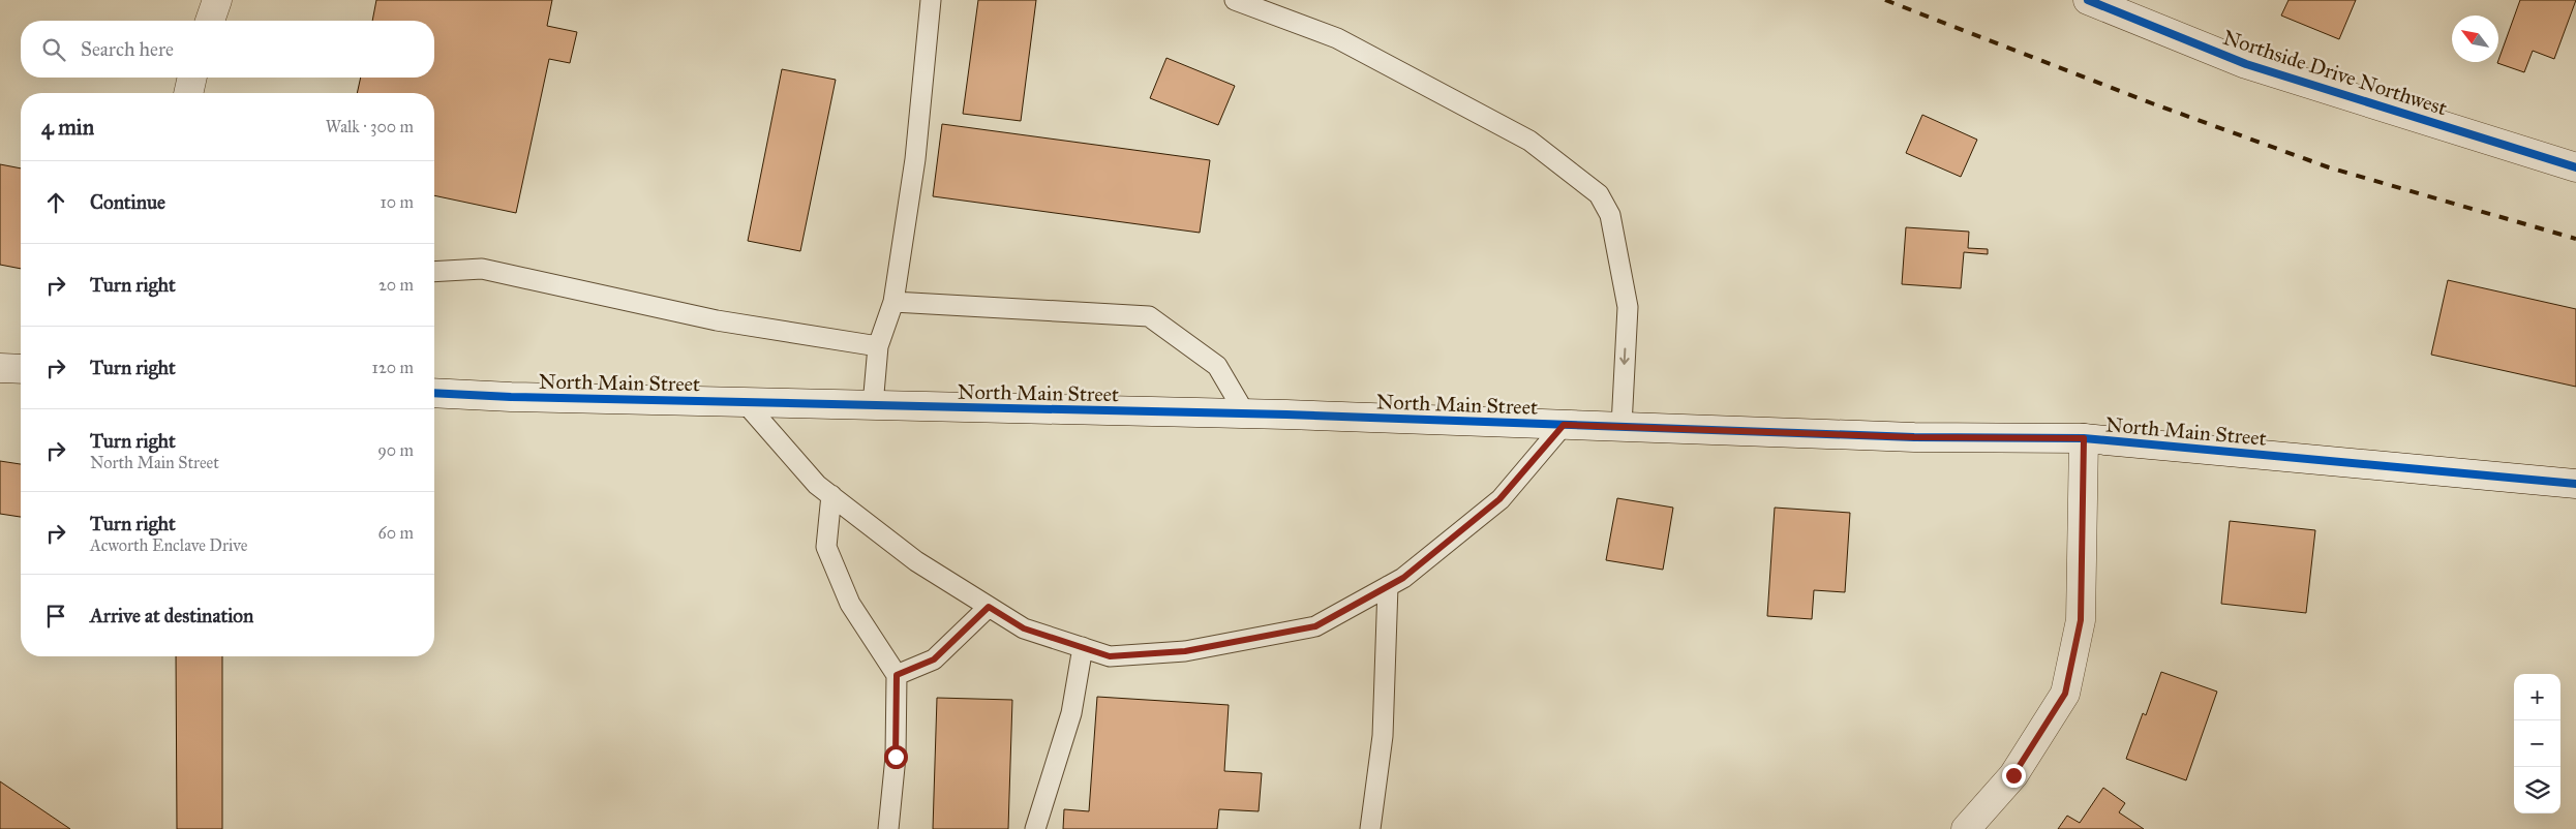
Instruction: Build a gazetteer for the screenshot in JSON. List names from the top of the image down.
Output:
{
  "streets": {
    "main road": ["Northside Drive Northwest", "North Main Street"]
  },
  "north": "top left",
  "page": {
    "search": "Search here",
    "heading": ["4 min", "Walk · 300 m"],
    "list": [
      ["Continue", "10 m"],
      ["Turn right", "20 m"],
      ["Turn right", "120 m"],
      ["Turn right", "North Main Street", "90 m"],
      ["Turn right", "Acworth Enclave Drive", "60 m"],
      "Arrive at destination"
    ],
    "map_buttons": ["+", "−"]
  }
}
